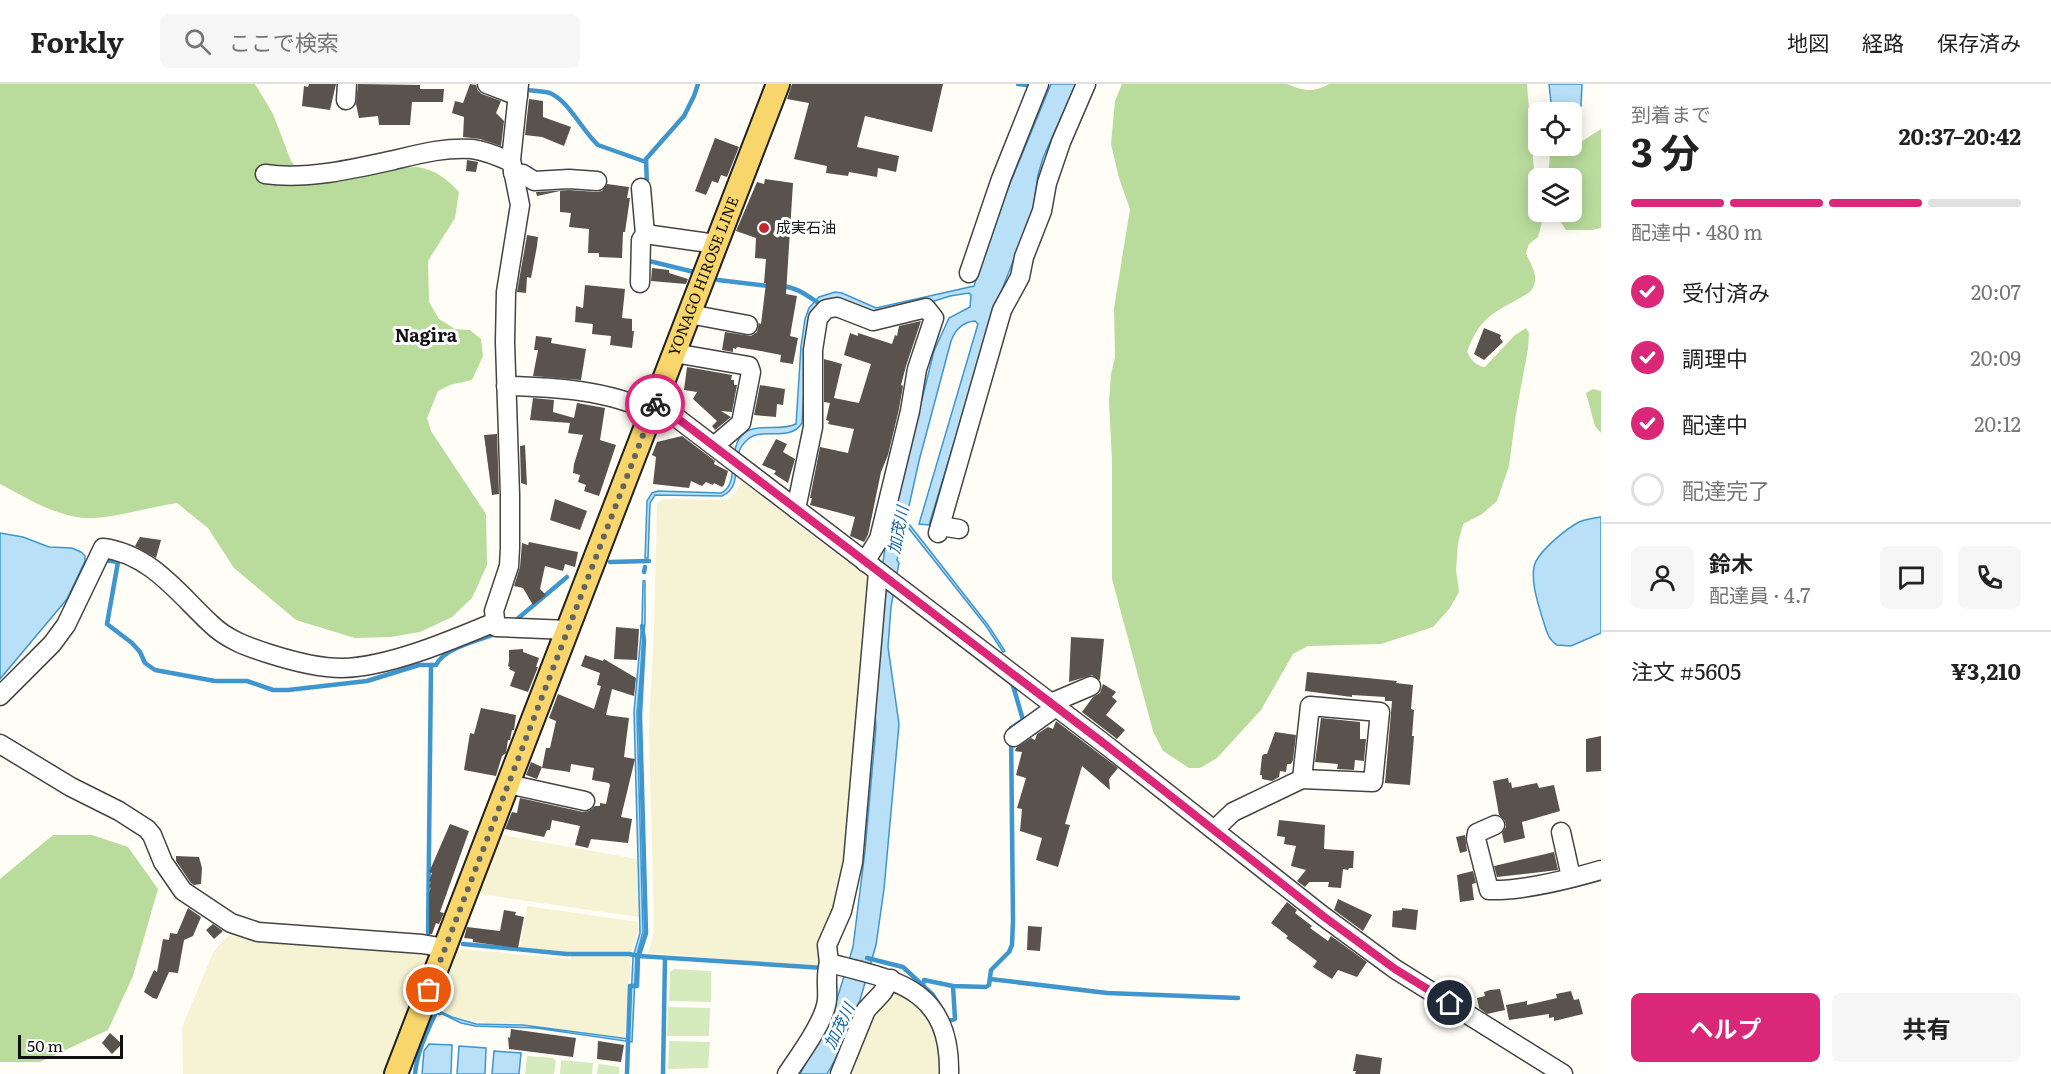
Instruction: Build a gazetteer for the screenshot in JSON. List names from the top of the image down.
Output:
{
  "streets": {
    "main road": ["YONAGO HIROSE LINE"]
  },
  "districts": ["Nagira"],
  "water": ["加茂川"],
  "places": ["成実石油"],
  "scale_bar": "50 m",
  "page": {
    "header": "Forkly",
    "search": "ここで検索",
    "nav": ["地図", "経路", "保存済み"],
    "heading": ["3 分", "到着まで", "20:37–20:42"],
    "panel": [
      "鈴木",
      "配達員 · 4.7",
      "注文 #5605",
      "¥3,210"
    ],
    "bar": "配達中 · 480 m",
    "list": [
      ["受付済み", "20:07"],
      ["調理中", "20:09"],
      ["配達中", "20:12"],
      "配達完了"
    ],
    "buttons": ["ヘルプ", "共有"],
    "scale": "50 m"
  }
}
